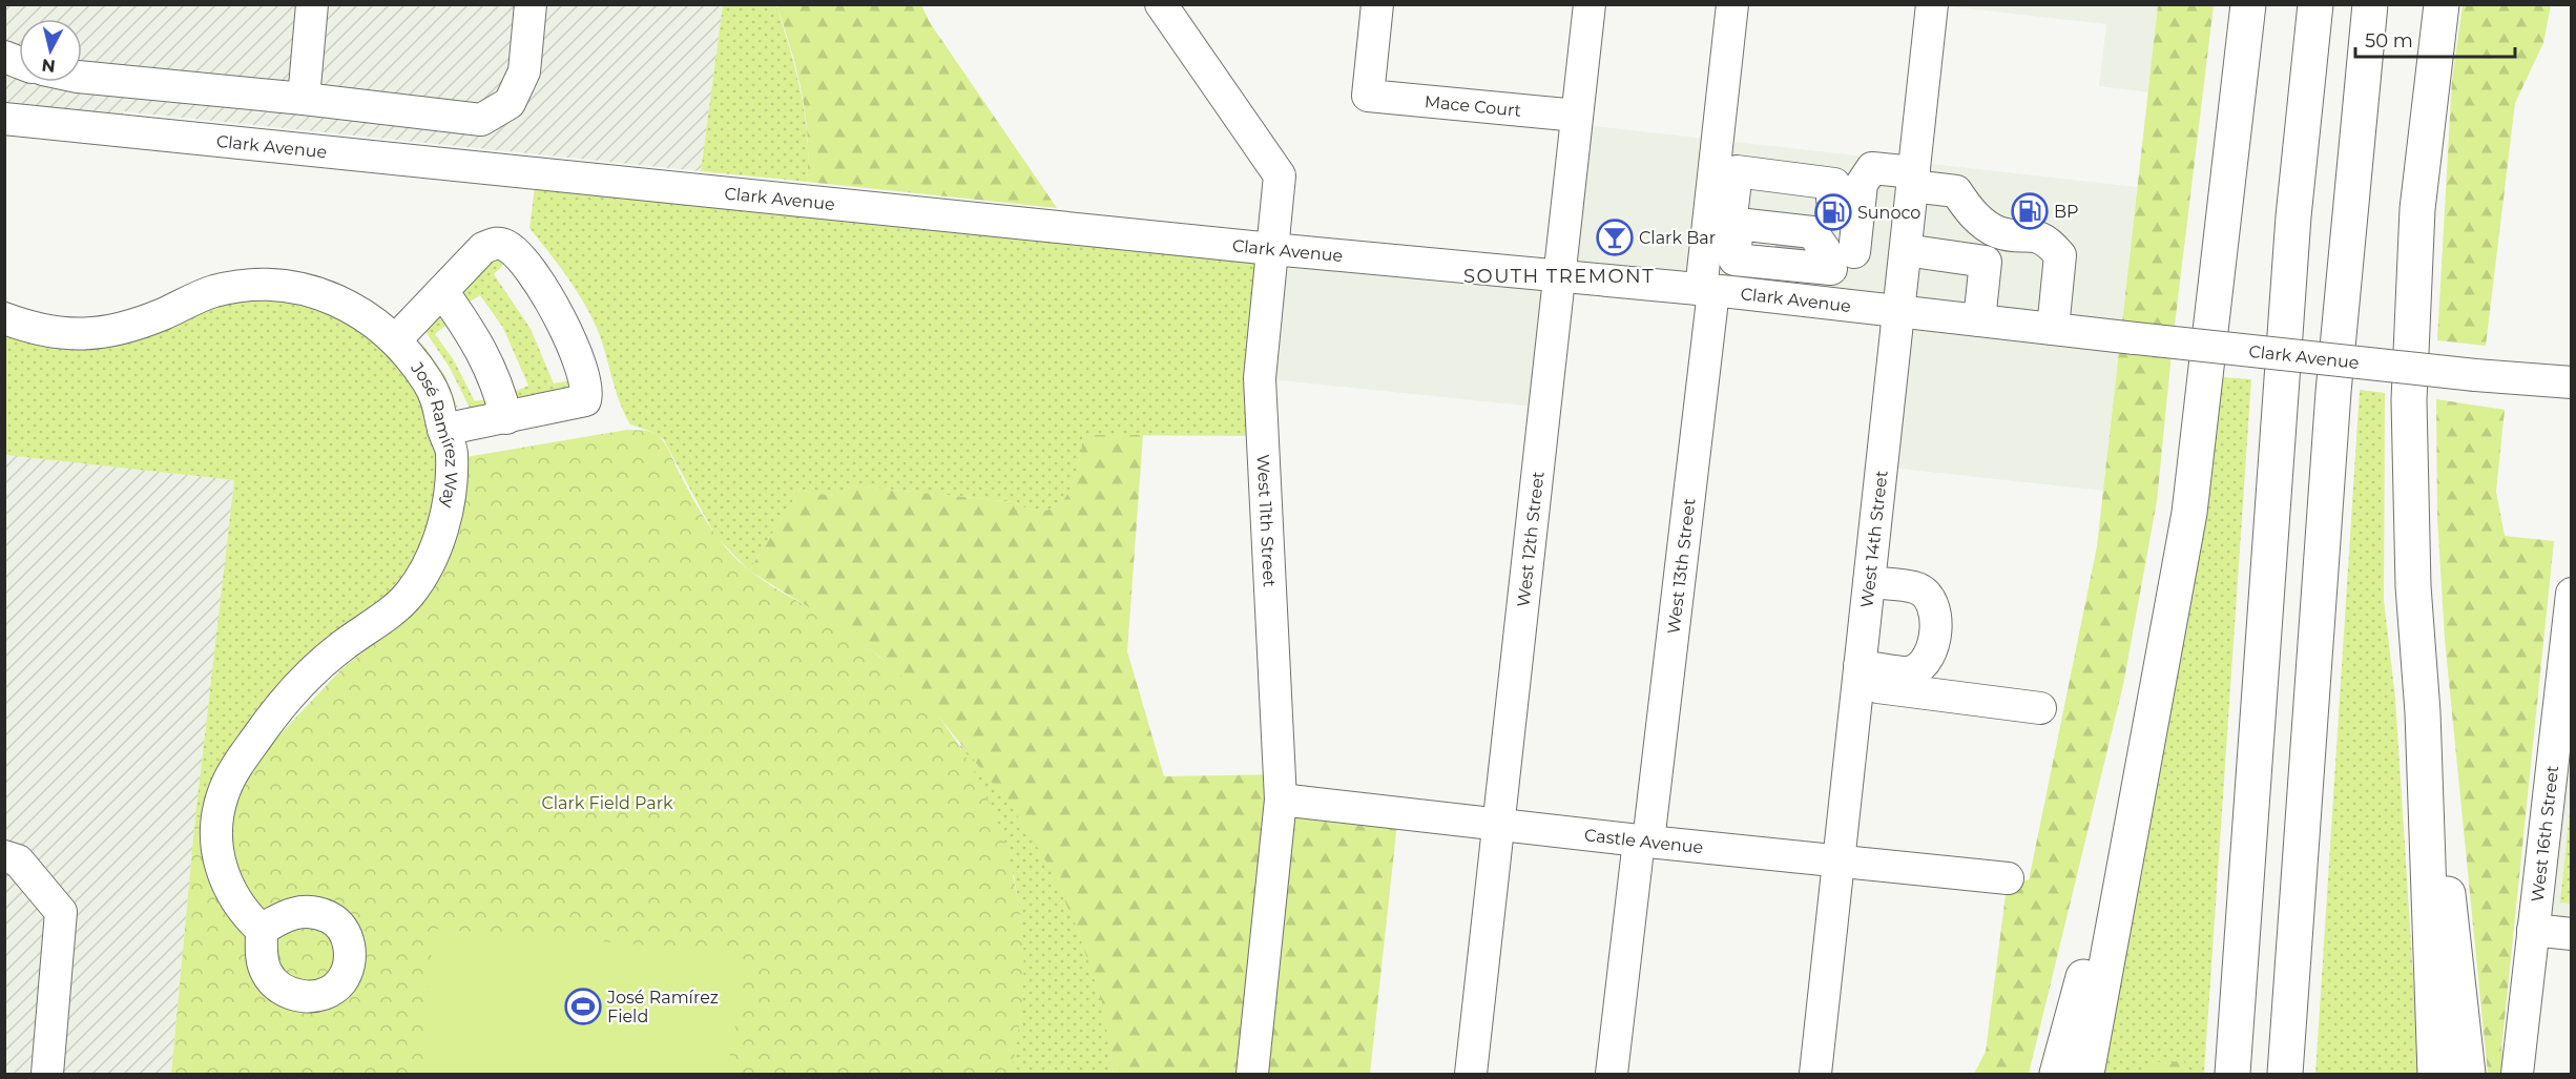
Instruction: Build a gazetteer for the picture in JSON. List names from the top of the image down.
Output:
{
  "streets": {
    "street": [
      "Mace Court",
      "Clark Avenue",
      "José Ramírez Way",
      "West 11th Street",
      "West 14th Street",
      "West 12th Street",
      "West 13th Street",
      "West 16th Street",
      "Castle Avenue"
    ]
  },
  "crossings": [
    ["Mace Court", "West 12th Street"],
    ["Clark Avenue", "West 11th Street"],
    ["Clark Avenue", "West 14th Street"],
    ["Clark Avenue", "West 12th Street"],
    ["Clark Avenue", "West 13th Street"],
    ["West 11th Street", "Castle Avenue"],
    ["West 14th Street", "Castle Avenue"],
    ["West 12th Street", "Castle Avenue"],
    ["West 13th Street", "Castle Avenue"]
  ],
  "districts": ["SOUTH TREMONT"],
  "parks": ["Clark Field Park"],
  "places": {
    "fuel station": ["BP", "Sunoco"],
    "bar": ["Clark Bar"],
    "sports": ["José Ramírez Field"]
  },
  "scale_bar": "50 m",
  "north": "bottom"
}
